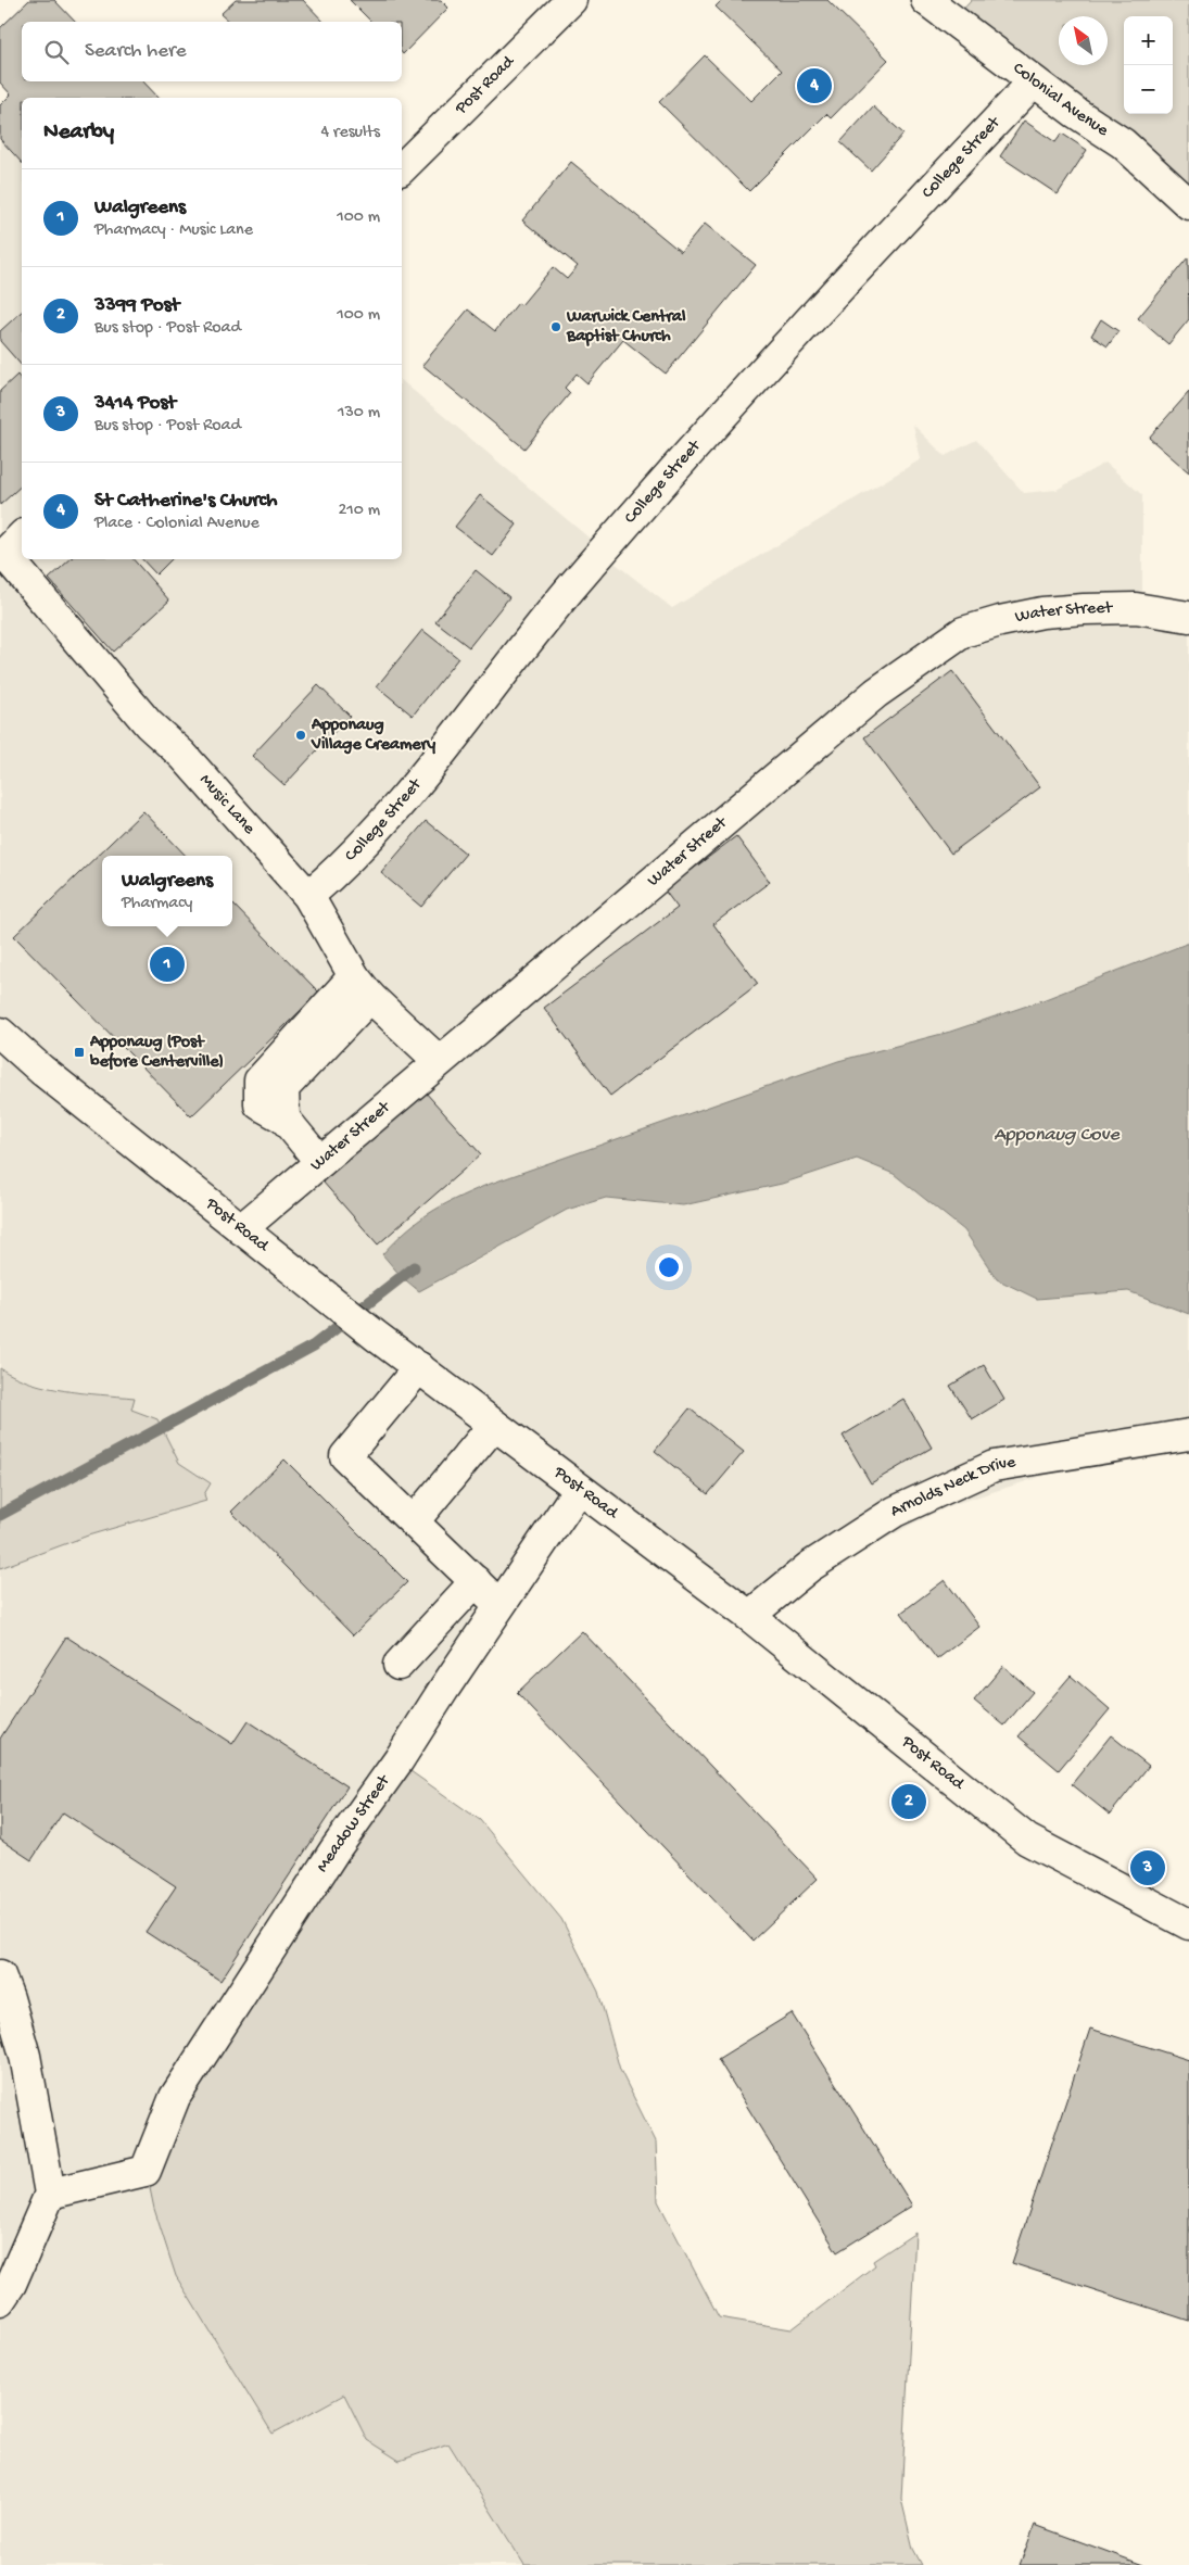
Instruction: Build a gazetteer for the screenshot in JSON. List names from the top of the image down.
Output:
{
  "streets": {
    "street": [
      "Post Road",
      "Colonial Avenue",
      "College Street",
      "Water Street",
      "Music Lane",
      "Arnolds Neck Drive",
      "Meadow Street"
    ]
  },
  "crossings": [
    ["Post Road", "Water Street"],
    ["Post Road", "Arnolds Neck Drive"],
    ["Post Road", "Meadow Street"],
    ["Colonial Avenue", "College Street"],
    ["College Street", "Music Lane"],
    ["Water Street", "Music Lane"]
  ],
  "water": ["Apponaug Cove"],
  "places": {
    "other": ["Warwick Central Baptist Church", "Apponaug Village Creamery"],
    "transit": ["Apponaug (Post before Centerville)"]
  },
  "north": "top left",
  "page": {
    "map_buttons": ["+", "−"],
    "search": "Search here",
    "pins": [
      "4",
      "1",
      "2",
      "3"
    ],
    "heading": ["Nearby", "4 results"],
    "list": [
      {
        "mark": "1",
        "name": "Walgreens",
        "note": "Pharmacy · Music Lane",
        "value": "100 m"
      },
      {
        "mark": "2",
        "name": "3399 Post",
        "note": "Bus stop · Post Road",
        "value": "100 m"
      },
      {
        "mark": "3",
        "name": "3414 Post",
        "note": "Bus stop · Post Road",
        "value": "130 m"
      },
      {
        "mark": "4",
        "name": "St Catherine's Church",
        "note": "Place · Colonial Avenue",
        "value": "210 m"
      }
    ],
    "popup": ["Walgreens", "Pharmacy"]
  }
}
